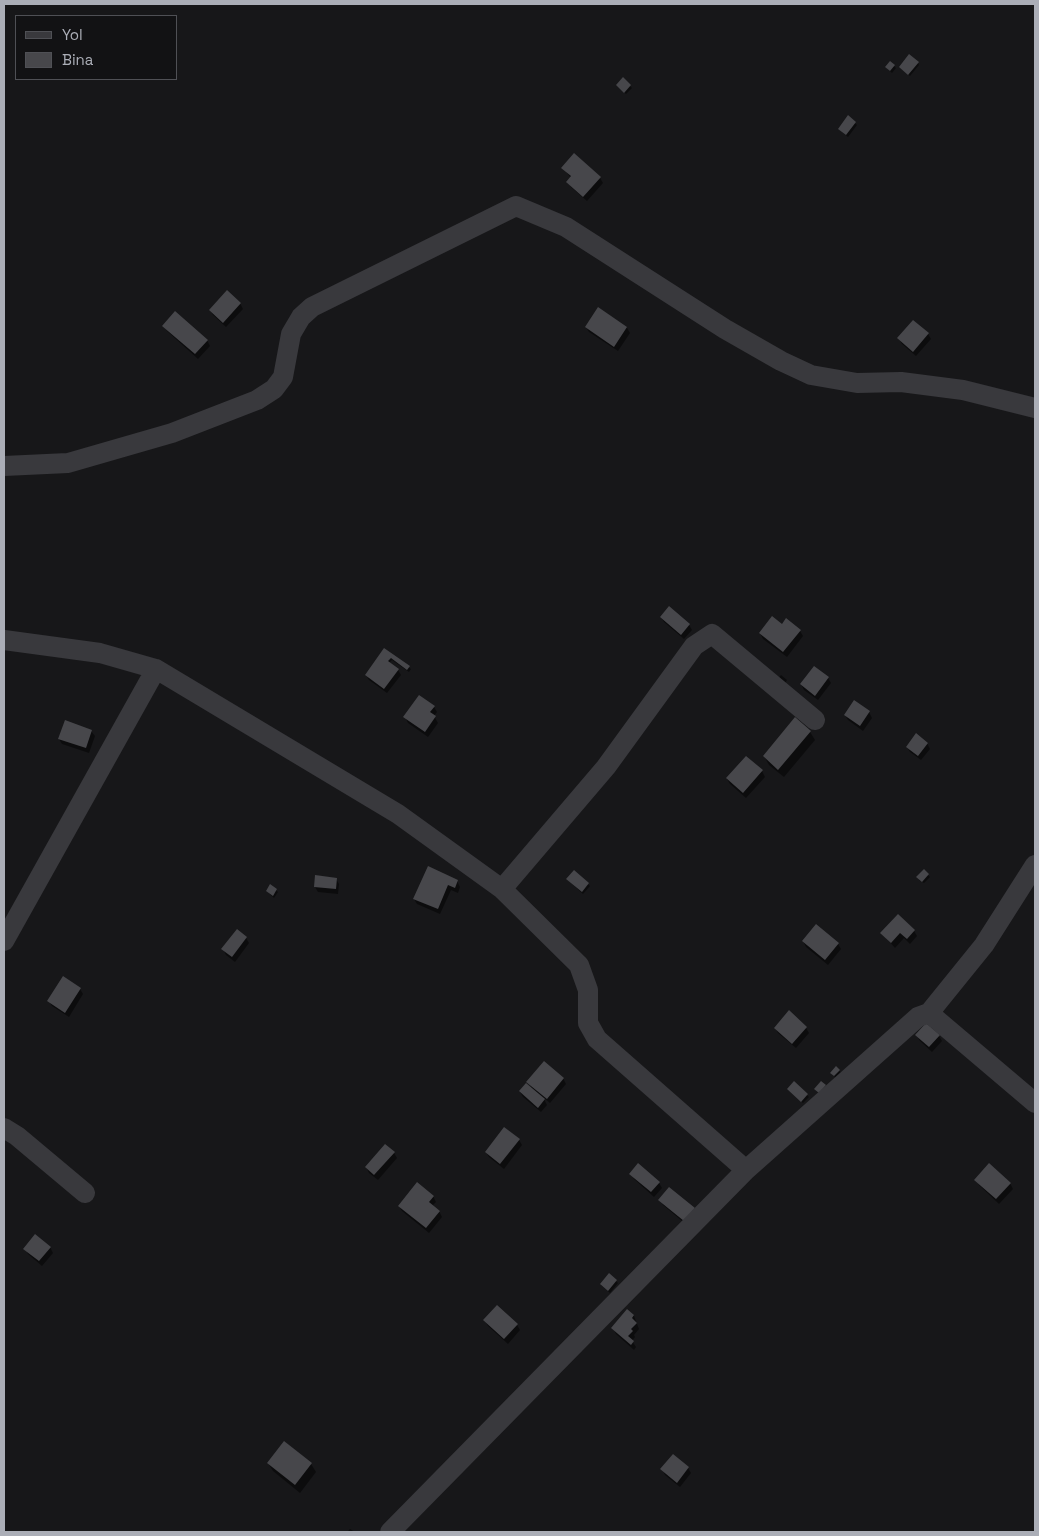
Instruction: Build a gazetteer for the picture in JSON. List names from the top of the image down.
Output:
{
  "legend": ["Yol", "Bina"]
}
